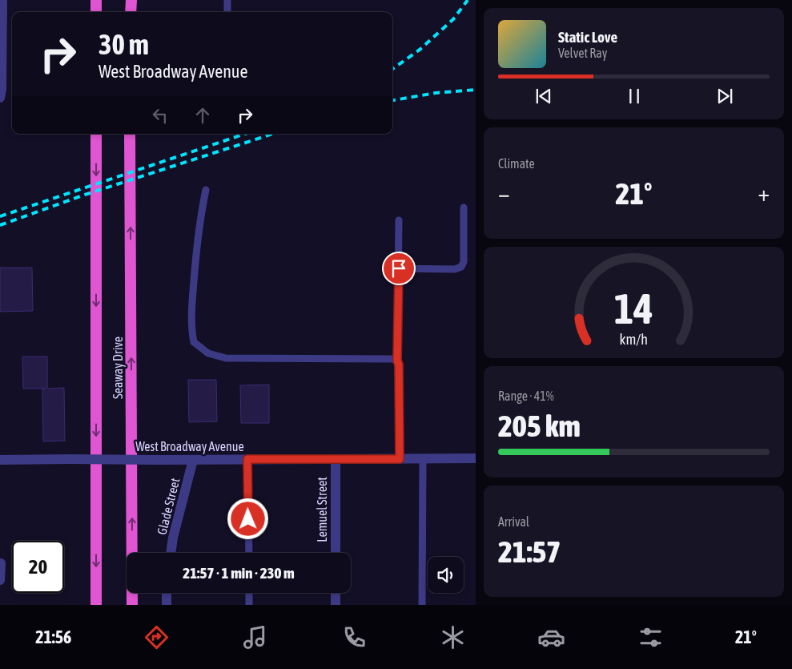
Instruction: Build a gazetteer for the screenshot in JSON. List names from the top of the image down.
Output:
{
  "streets": {
    "highway": ["Seaway Drive"],
    "street": ["West Broadway Avenue", "Glade Street", "Lemuel Street"]
  },
  "crossings": [
    ["West Broadway Avenue", "Glade Street"],
    ["West Broadway Avenue", "Lemuel Street"]
  ],
  "page": {
    "turn": ["30 m", "West Broadway Avenue"],
    "song": ["Static Love", "Velvet Ray"],
    "tile": [
      "Climate",
      ["Range · 41%", "205 km"],
      ["Arrival", "21:57"]
    ],
    "heat": ["−", "21°", "+"],
    "limit": "20",
    "trip": "21:57 · 1 min · 230 m",
    "tabs": ["21:56", "21°"],
    "gauge": ["14", "km/h"]
  }
}
